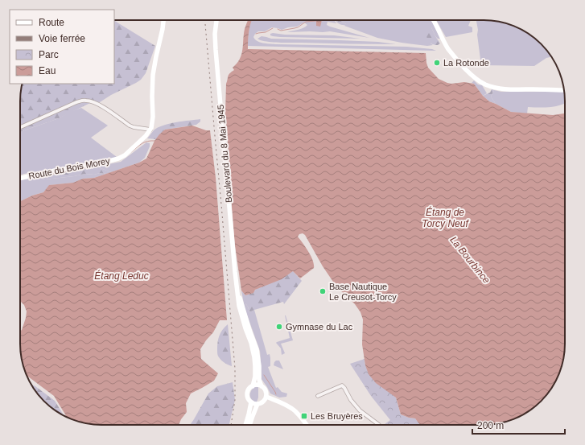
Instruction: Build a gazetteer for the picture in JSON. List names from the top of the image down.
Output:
{
  "streets": {
    "main road": ["Boulevard du 8 Mai 1945", "Route du Bois Morey"]
  },
  "water": ["Étang de Torcy Neuf", "La Bourbince", "Étang Leduc"],
  "places": {
    "other": ["La Rotonde", "Base Nautique Le Creusot-Torcy", "Gymnase du Lac"],
    "transit": ["Les Bruyères"]
  },
  "legend": [
    "Route",
    "Voie ferrée",
    "Parc",
    "Eau"
  ],
  "scale_bar": "200 m"
}
